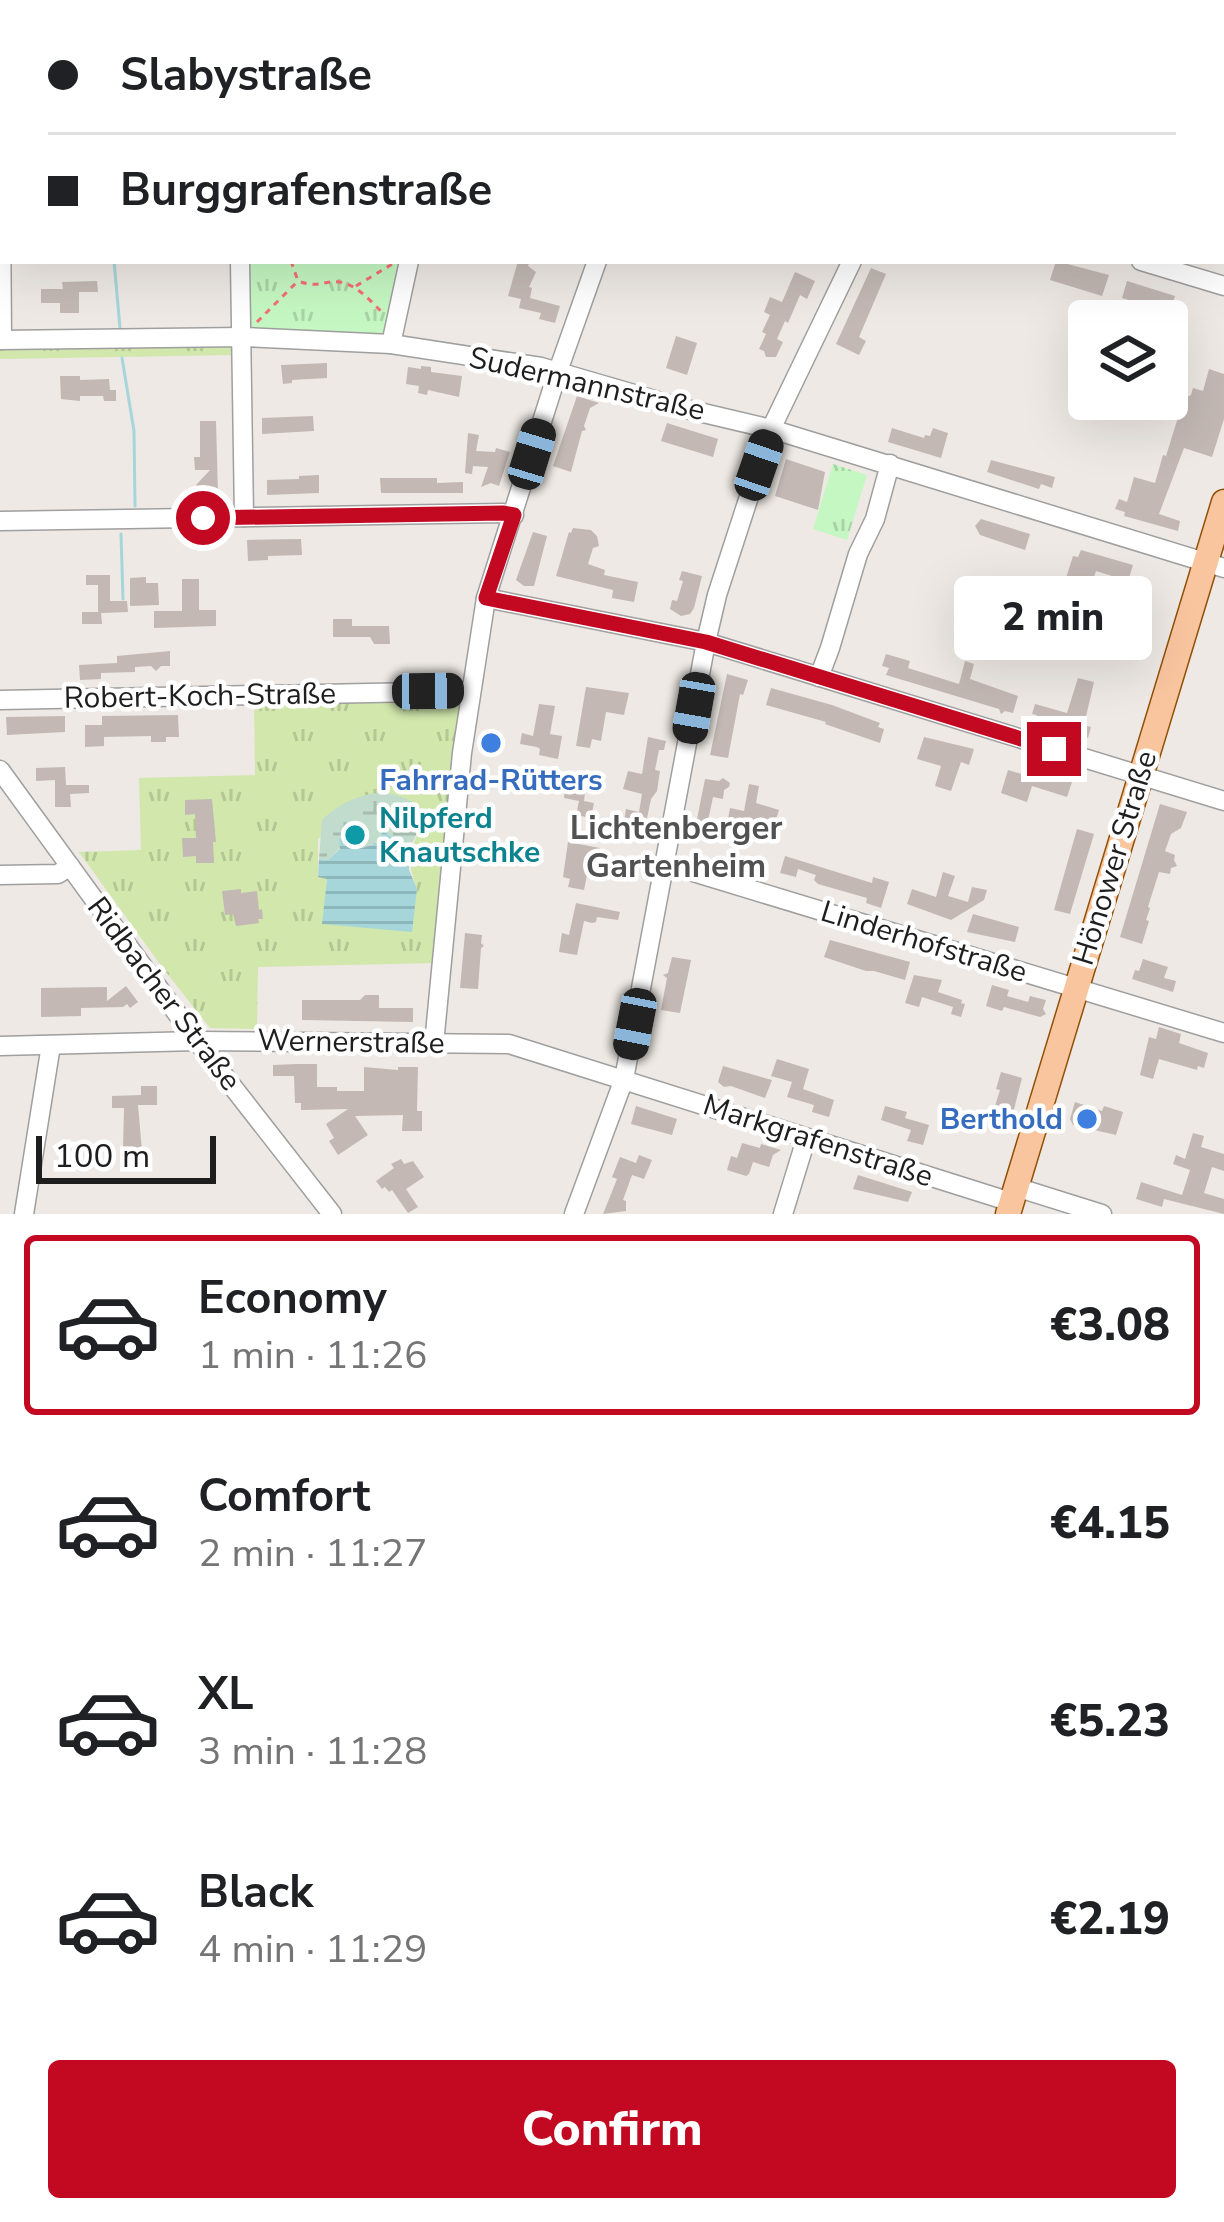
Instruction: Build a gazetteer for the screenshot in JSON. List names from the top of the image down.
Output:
{
  "streets": {
    "main road": ["Hönower Straße"],
    "street": [
      "Sudermannstraße",
      "Robert-Koch-Straße",
      "Linderhofstraße",
      "Ridbacher Straße",
      "Wernerstraße",
      "Markgrafenstraße"
    ]
  },
  "crossings": [
    ["Sudermannstraße", "Hönower Straße"],
    ["Hönower Straße", "Linderhofstraße"],
    ["Hönower Straße", "Markgrafenstraße"],
    ["Ridbacher Straße", "Wernerstraße"],
    ["Wernerstraße", "Markgrafenstraße"]
  ],
  "districts": ["Lichtenberger Gartenheim"],
  "places": ["Fahrrad-Rütters", "Nilpferd Knautschke", "Berthold"],
  "scale_bar": "100 m",
  "page": {
    "banner": ["Slabystraße", "Burggrafenstraße"],
    "bubble": "2 min",
    "scale": "100 m",
    "list": [
      {
        "name": "Economy",
        "note": "1 min · 11:26",
        "value": "€3.08"
      },
      {
        "name": "Comfort",
        "note": "2 min · 11:27",
        "value": "€4.15"
      },
      {
        "name": "XL",
        "note": "3 min · 11:28",
        "value": "€5.23"
      },
      {
        "name": "Black",
        "note": "4 min · 11:29",
        "value": "€2.19"
      }
    ],
    "buttons": "Confirm"
  }
}
